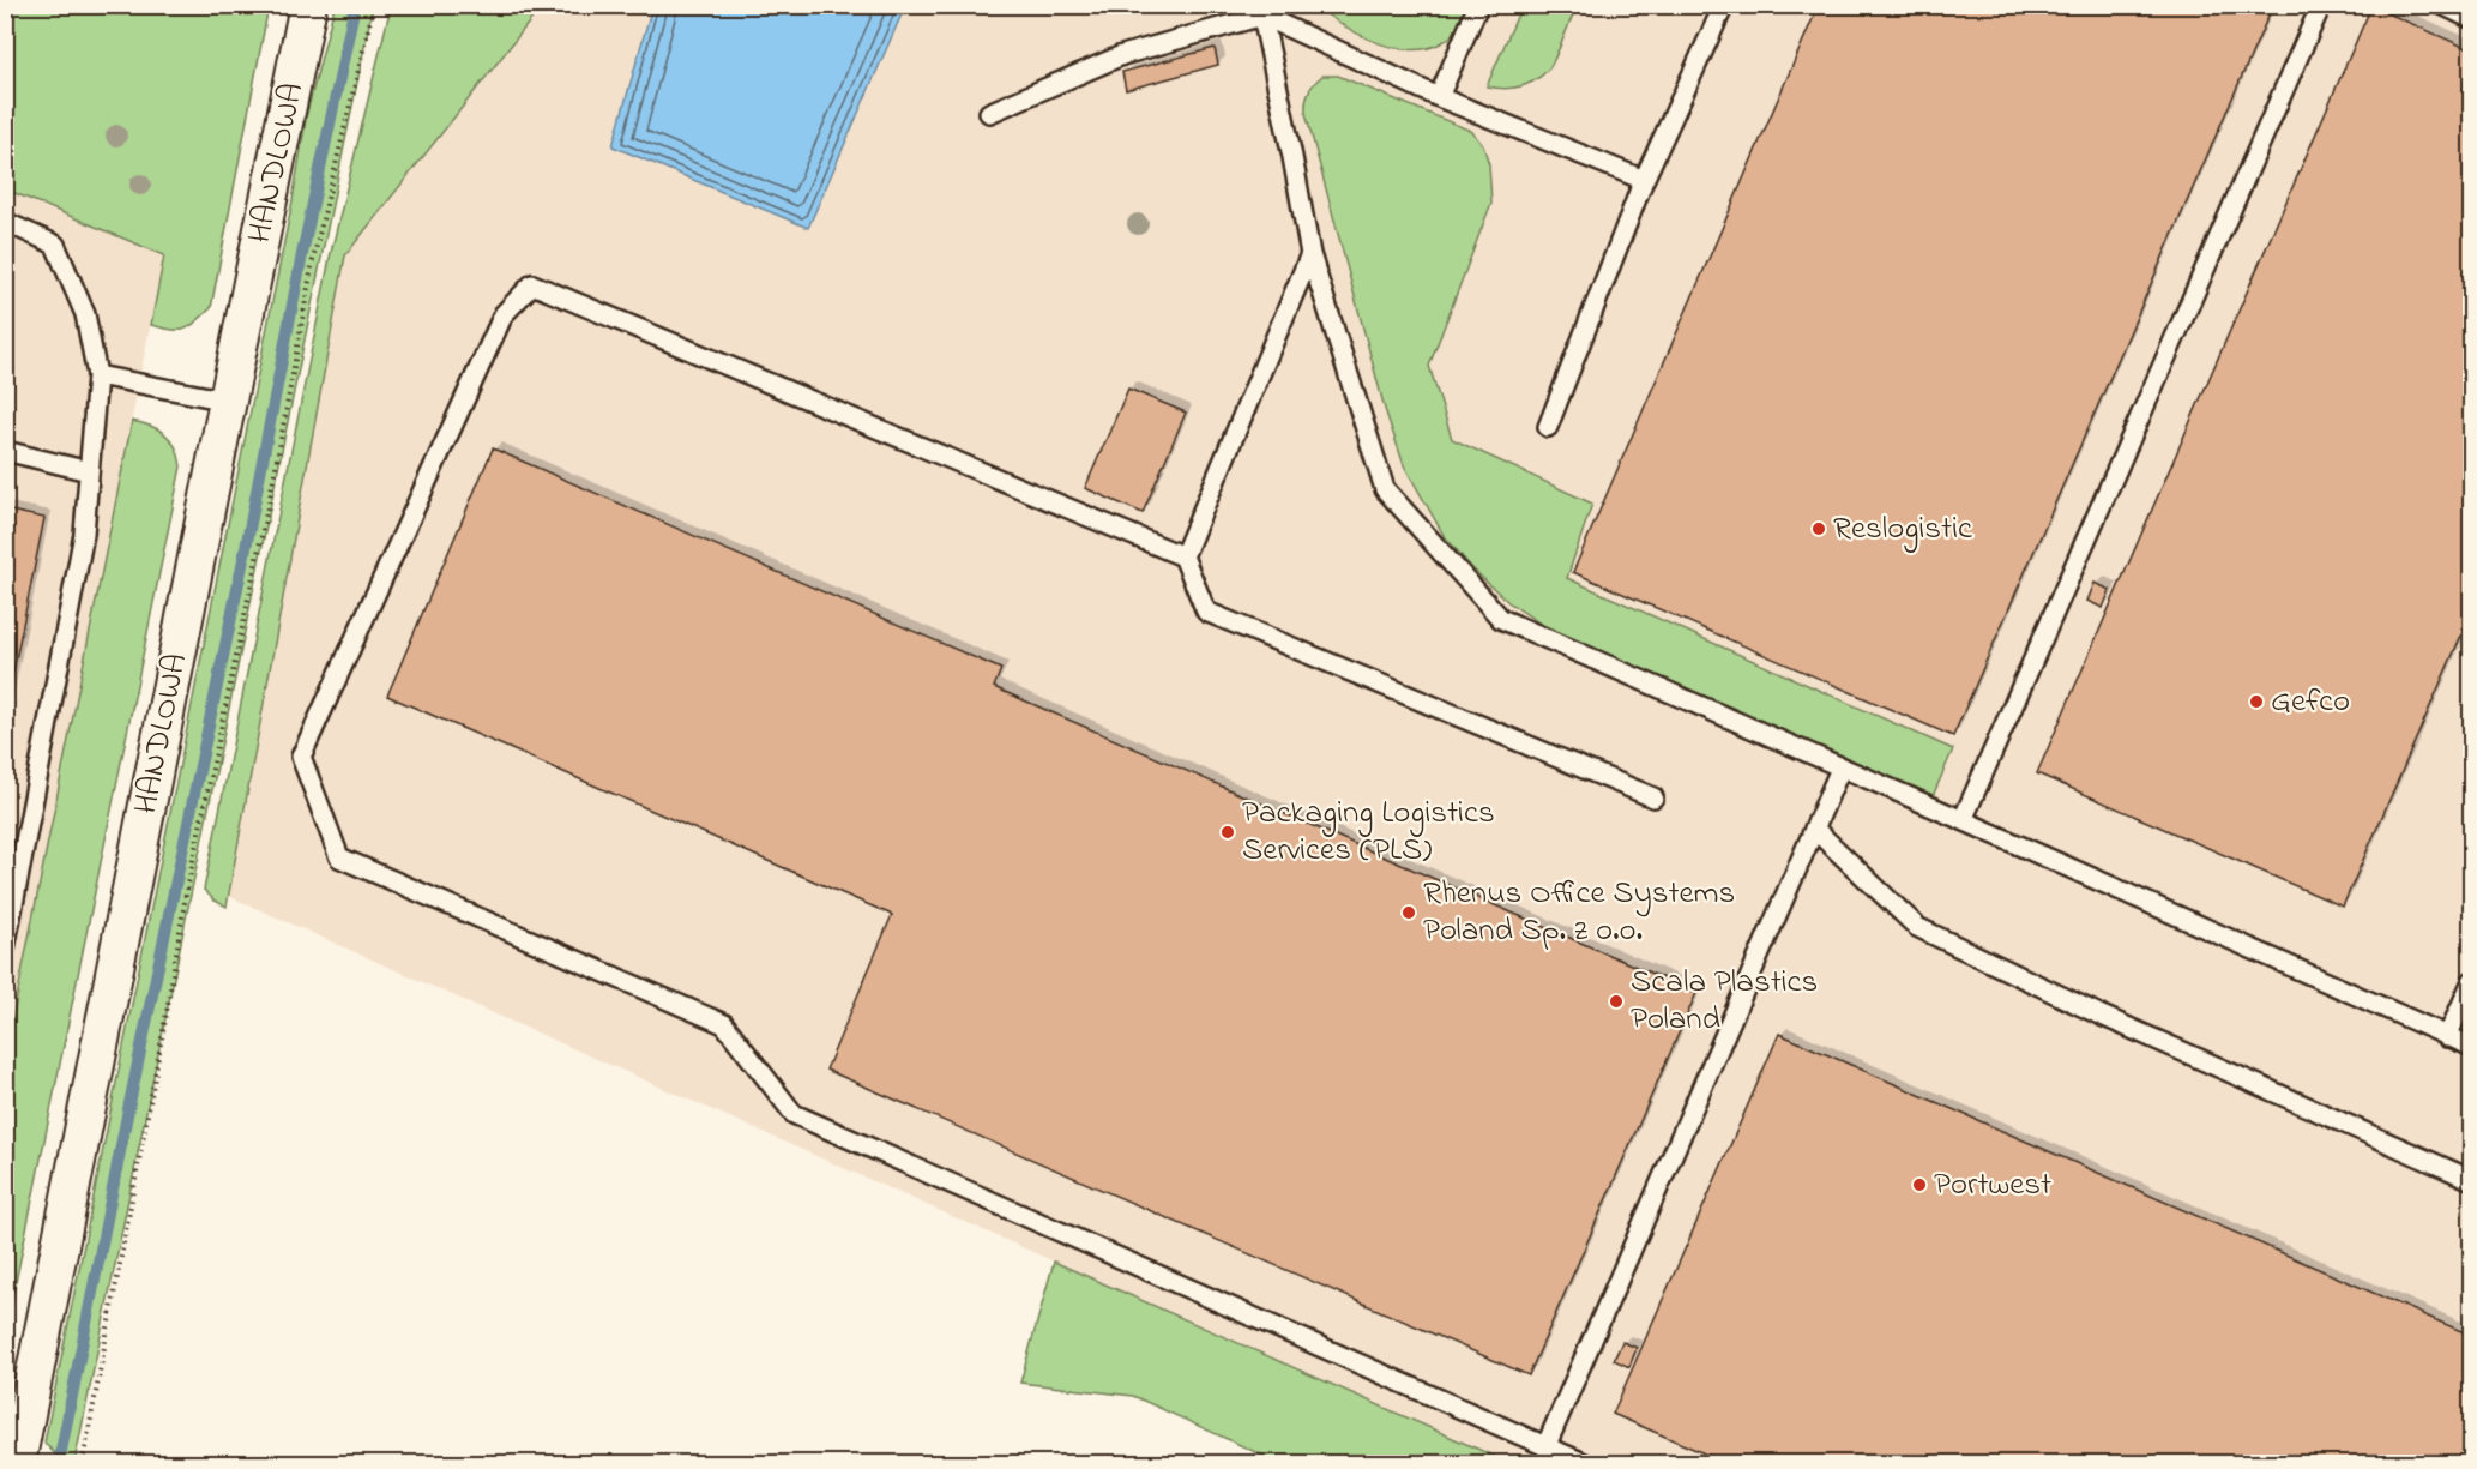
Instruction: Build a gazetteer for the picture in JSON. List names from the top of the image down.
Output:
{
  "streets": {
    "street": ["HANDLOWA"]
  },
  "places": [
    "Reslogistic",
    "Gefco",
    "Packaging Logistics Services (PLS)",
    "Rhenus Office Systems Poland Sp. z o.o.",
    "Scala Plastics Poland",
    "Portwest"
  ]
}
